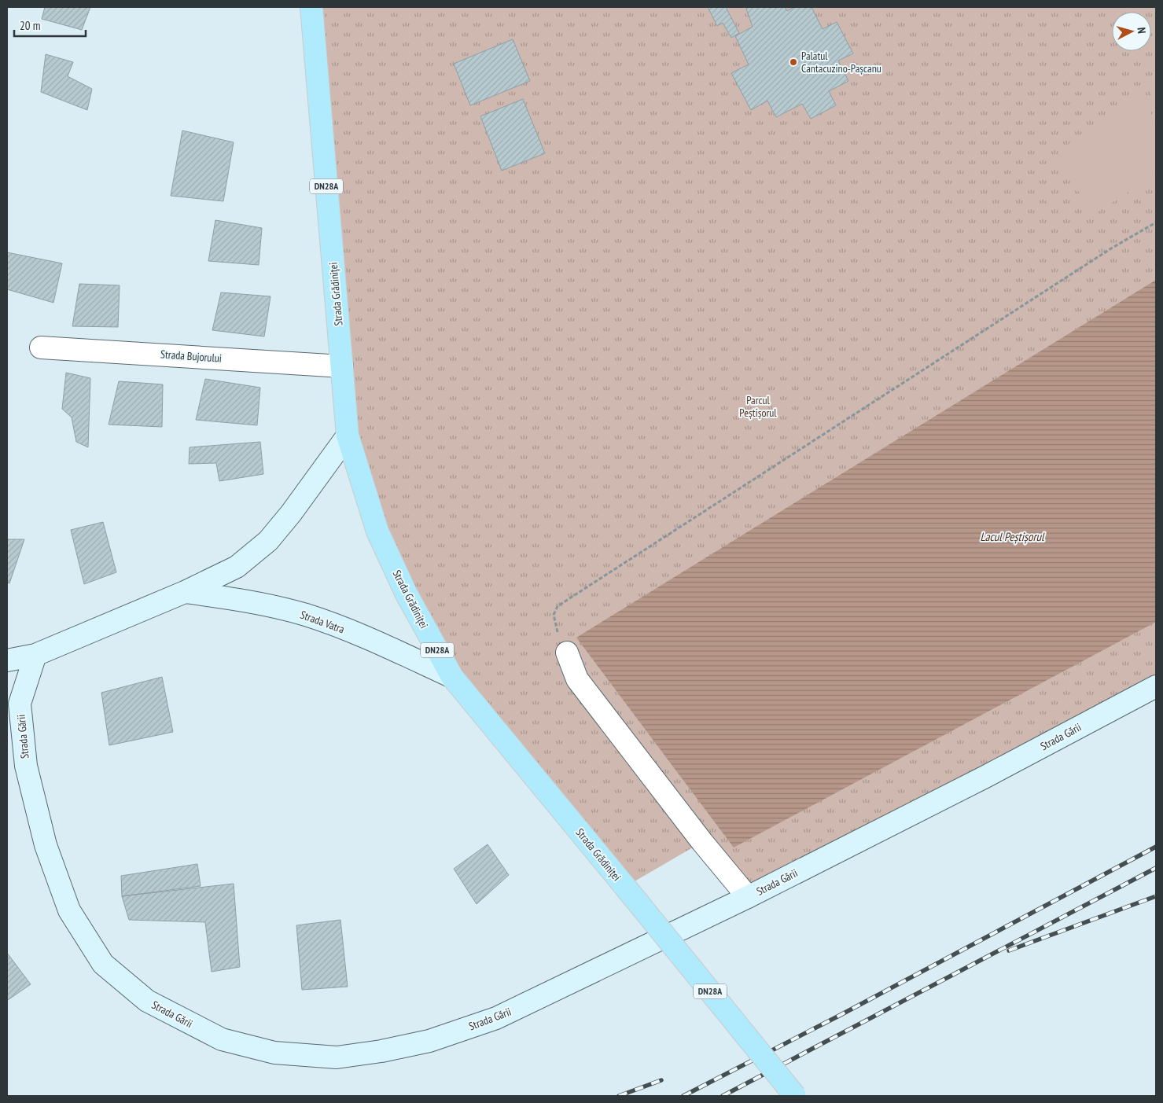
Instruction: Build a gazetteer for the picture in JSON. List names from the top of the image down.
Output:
{
  "streets": {
    "main road": ["DN28A", "Strada Grădiniței"],
    "street": ["Strada Bujorului", "Strada Vatra", "Strada Gării"]
  },
  "crossings": [
    ["Strada Grădiniței", "Strada Bujorului"],
    ["Strada Grădiniței", "Strada Vatra"]
  ],
  "water": ["Lacul Peștișorul"],
  "parks": ["Parcul Peștișorul"],
  "places": ["Palatul Cantacuzino-Pașcanu"],
  "scale_bar": "20 m",
  "north": "right"
}
